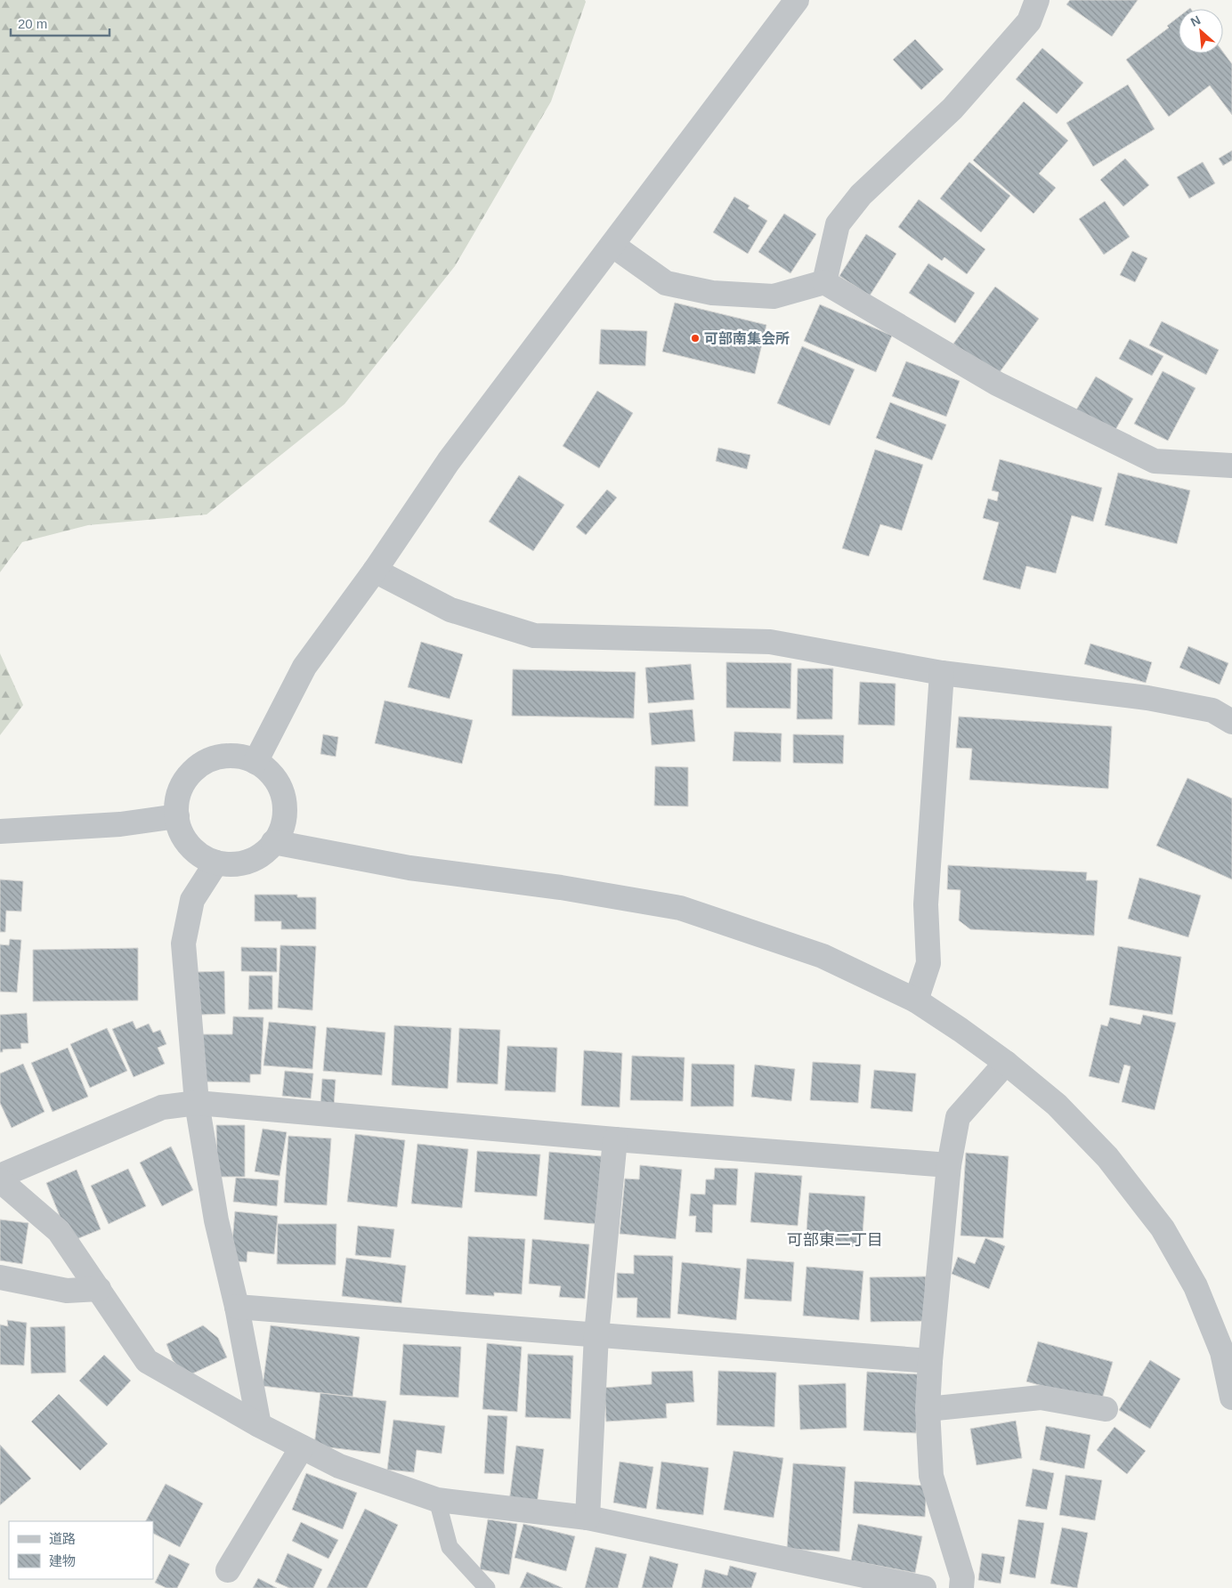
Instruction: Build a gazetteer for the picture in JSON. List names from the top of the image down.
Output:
{
  "districts": ["可部東二丁目"],
  "places": ["可部南集会所"],
  "legend": ["道路", "建物"],
  "scale_bar": "20 m",
  "north": "top left"
}
